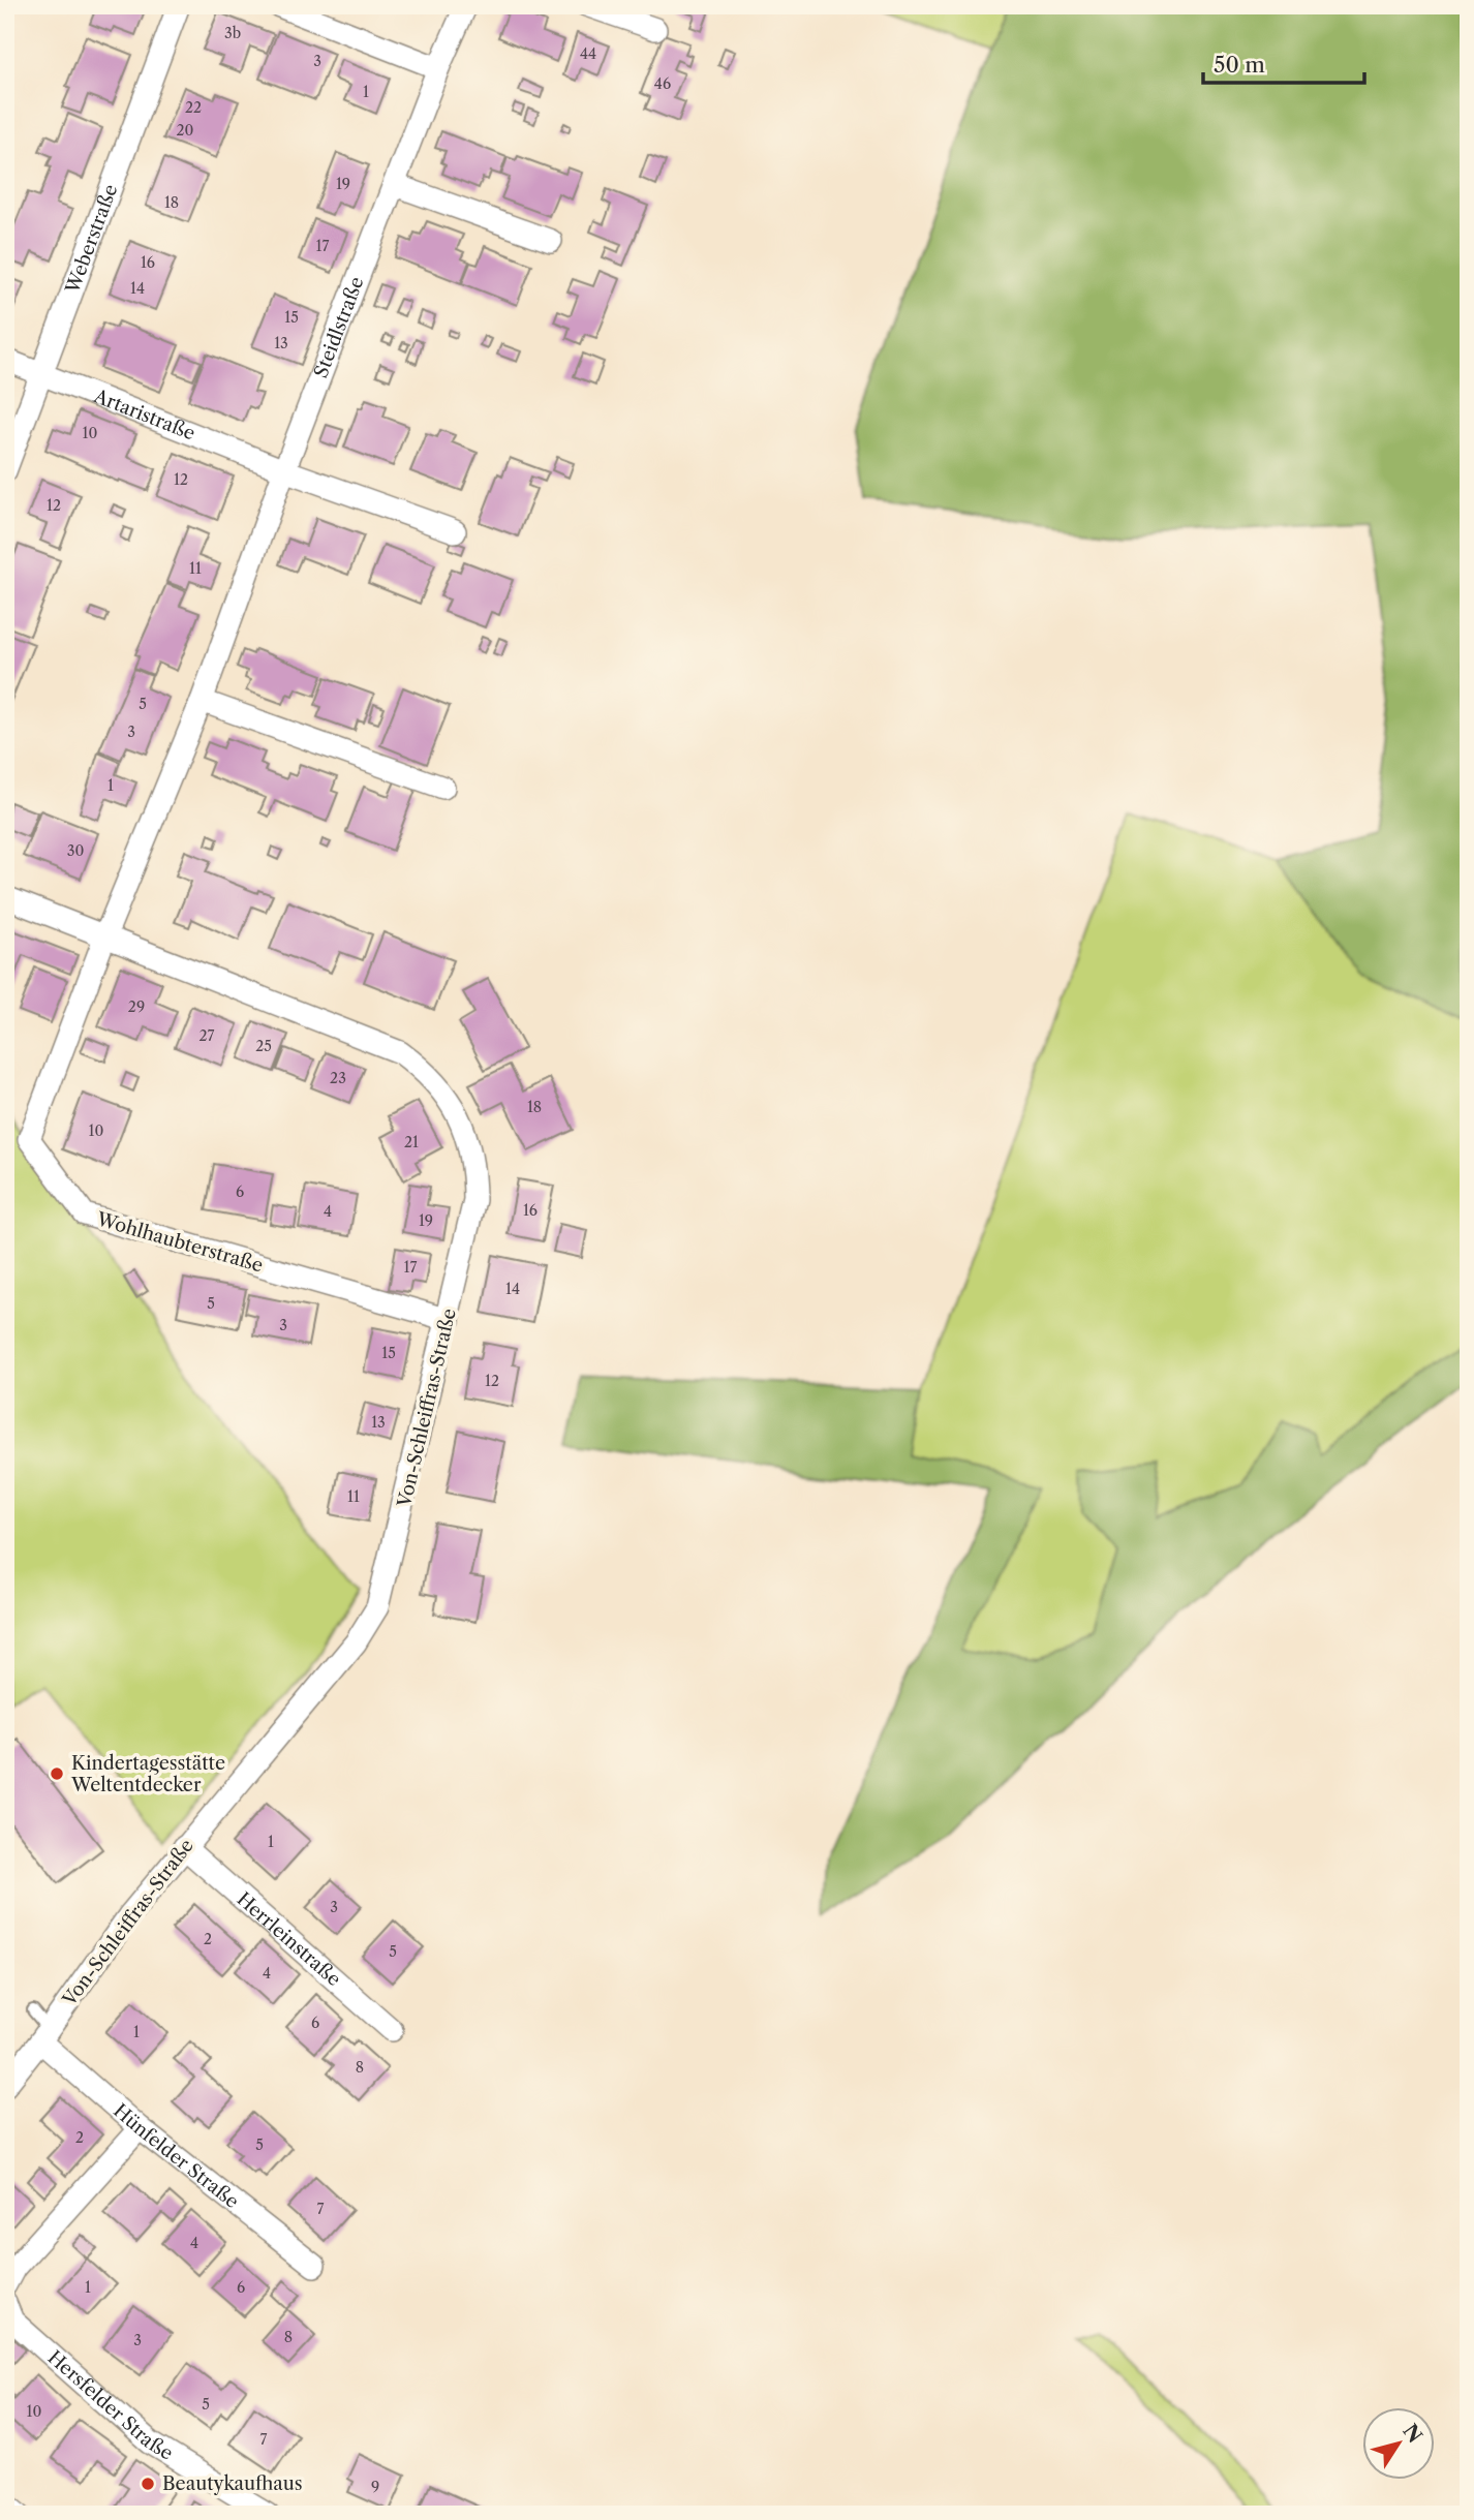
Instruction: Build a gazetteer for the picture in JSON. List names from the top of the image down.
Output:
{
  "streets": {
    "street": [
      "Weberstraße",
      "Steidlstraße",
      "Artaristraße",
      "Wohlhaubterstraße",
      "Von-Schleiffras-Straße",
      "Herrleinstraße",
      "Hünfelder Straße",
      "Hersfelder Straße"
    ]
  },
  "crossings": [
    ["Weberstraße", "Artaristraße"],
    ["Steidlstraße", "Artaristraße"],
    ["Steidlstraße", "Wohlhaubterstraße"],
    ["Steidlstraße", "Von-Schleiffras-Straße"],
    ["Wohlhaubterstraße", "Von-Schleiffras-Straße"],
    ["Von-Schleiffras-Straße", "Herrleinstraße"],
    ["Von-Schleiffras-Straße", "Hünfelder Straße"]
  ],
  "places": ["Kindertagesstätte Weltentdecker", "Beautykaufhaus"],
  "house_numbers": [
    "3b",
    "44",
    "3",
    "46",
    "1",
    "22",
    "20",
    "19",
    "18",
    "17",
    "16",
    "14",
    "15",
    "13",
    "10",
    "12",
    "12",
    "11",
    "5",
    "3",
    "1",
    "30",
    "29",
    "27",
    "25",
    "23",
    "18",
    "10",
    "21",
    "6",
    "16",
    "4",
    "19",
    "17",
    "14",
    "5",
    "3",
    "15",
    "12",
    "13",
    "11",
    "1",
    "3",
    "2",
    "5",
    "4",
    "6",
    "1",
    "8",
    "2",
    "5",
    "7",
    "4",
    "1",
    "6",
    "8",
    "3",
    "5",
    "10",
    "7",
    "9"
  ],
  "scale_bar": "50 m",
  "north": "top right"
}
